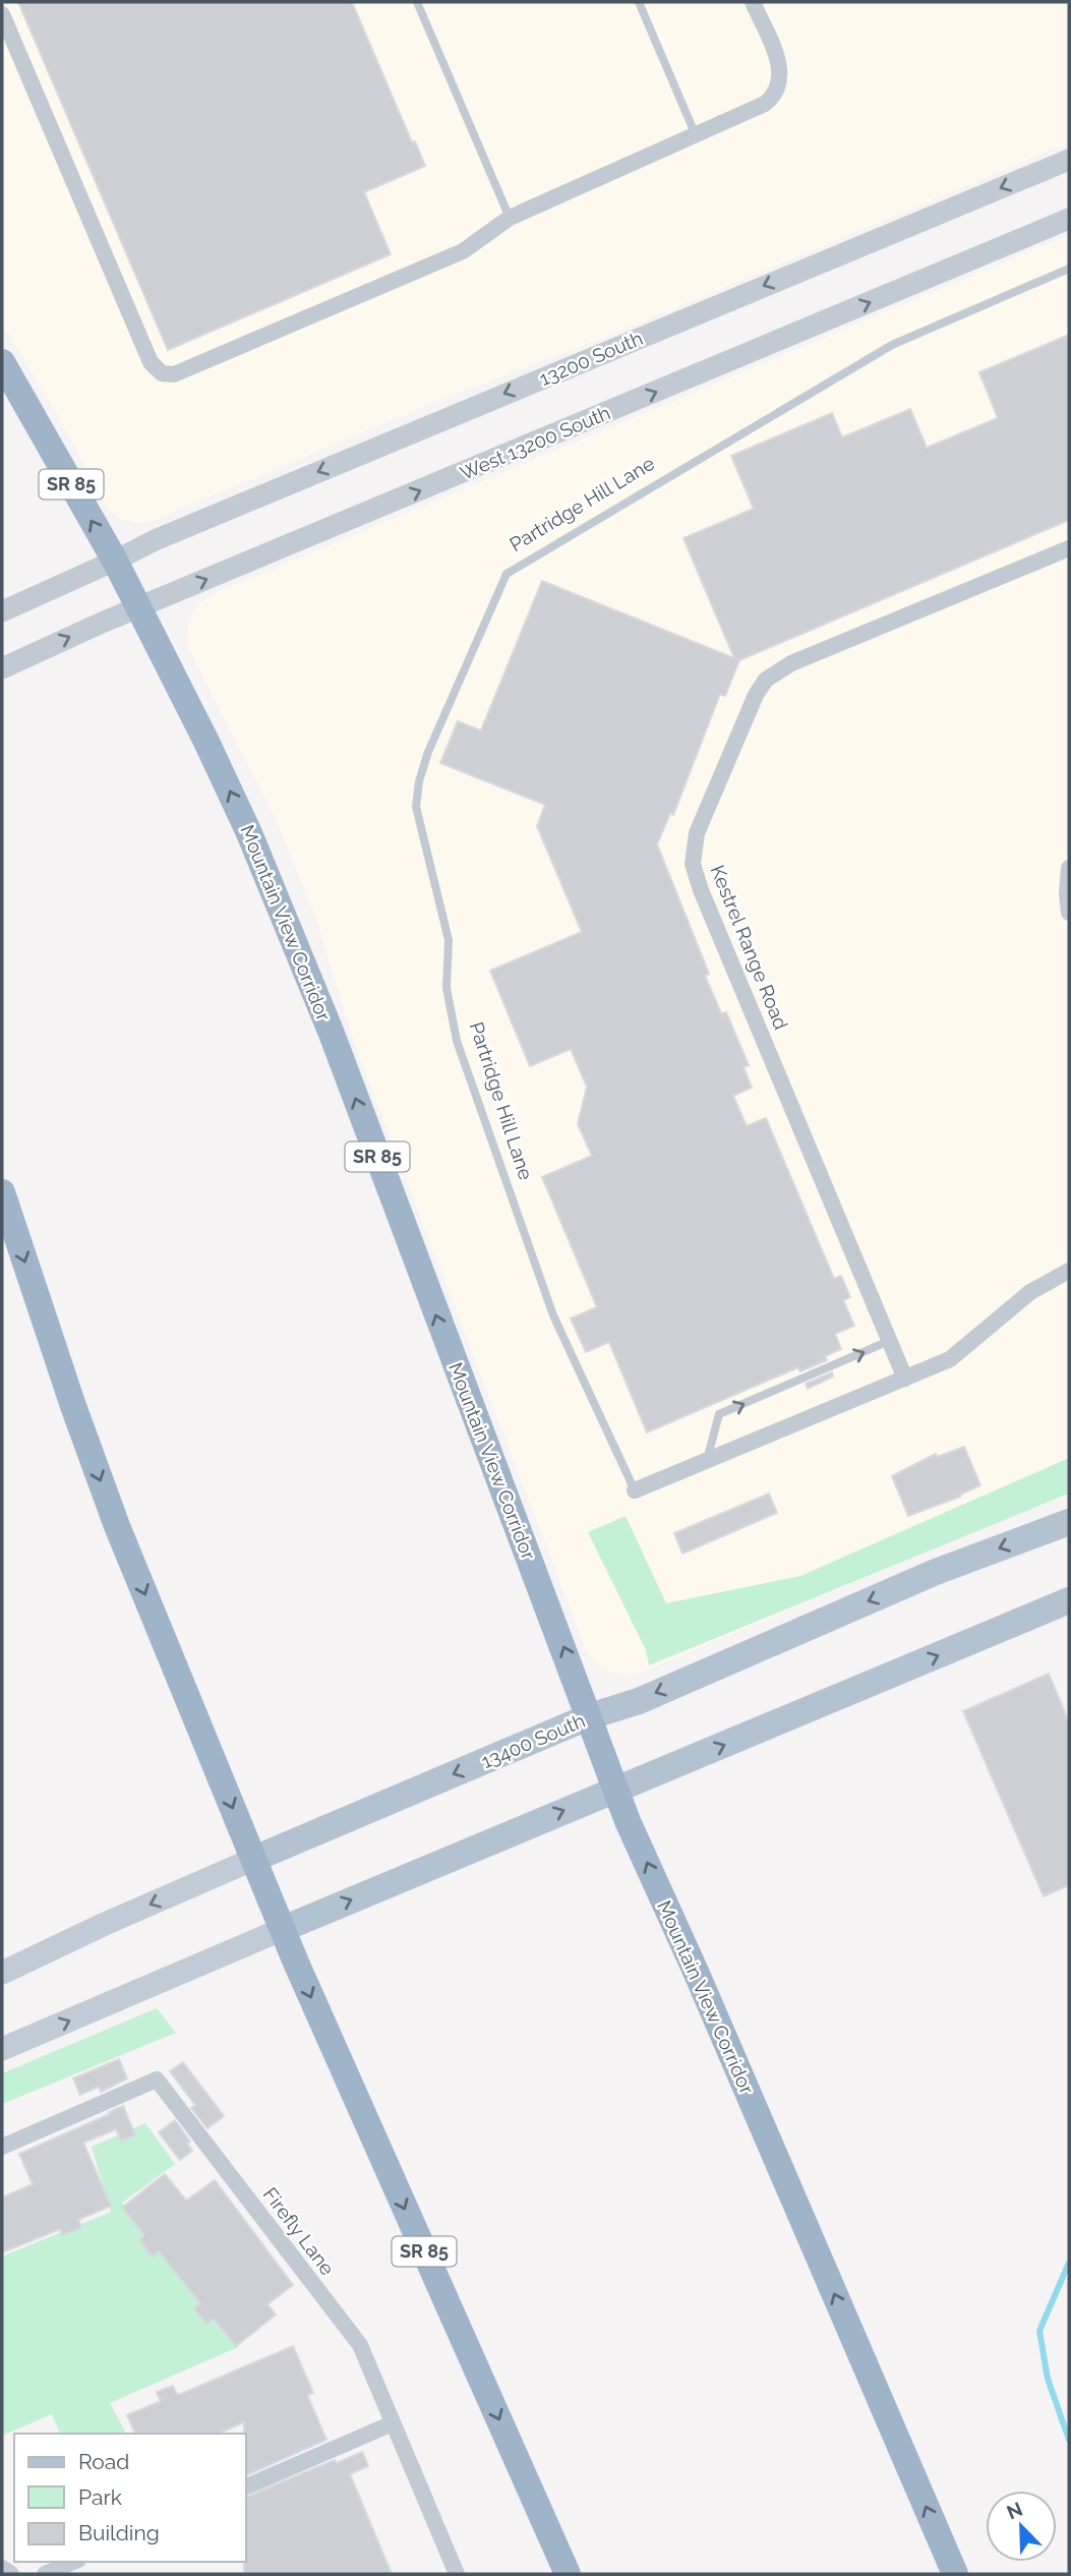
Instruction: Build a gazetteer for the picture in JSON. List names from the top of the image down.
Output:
{
  "streets": {
    "highway": ["SR 85", "Mountain View Corridor"],
    "main road": ["13400 South"],
    "street": [
      "13200 South",
      "West 13200 South",
      "Partridge Hill Lane",
      "Kestrel Range Road",
      "Firefly Lane"
    ]
  },
  "crossings": [
    ["13200 South", "Mountain View Corridor"],
    ["West 13200 South", "Mountain View Corridor"],
    ["SR 85", "13400 South"],
    ["Partridge Hill Lane", "Kestrel Range Road"],
    ["Mountain View Corridor", "13400 South"]
  ],
  "one_way": ["13200 South", "West 13200 South", "Mountain View Corridor"],
  "legend": ["Road", "Park", "Building"],
  "north": "top left"
}
